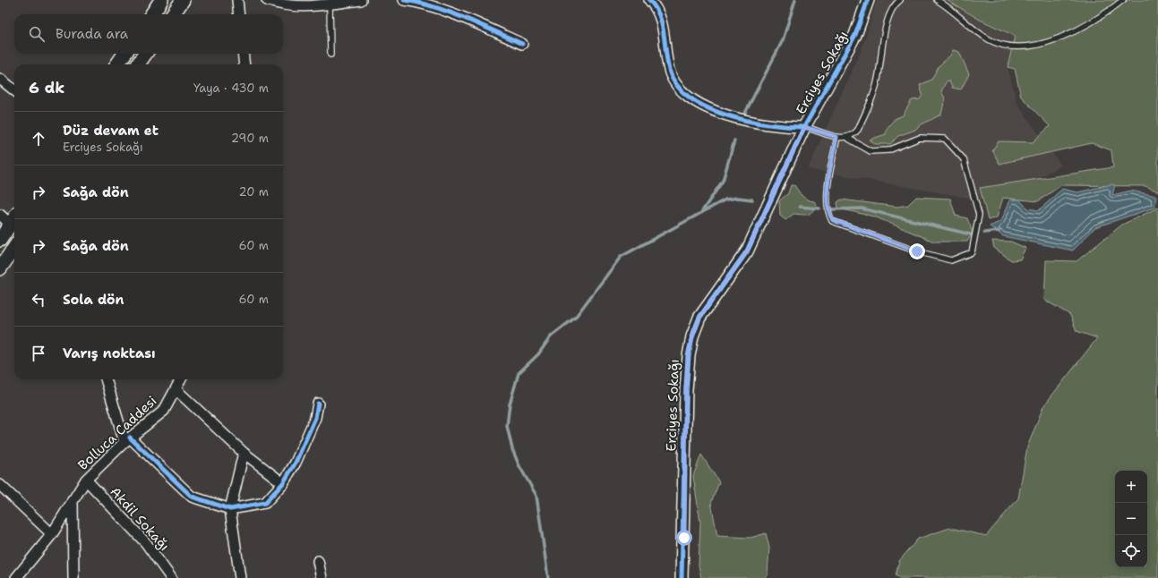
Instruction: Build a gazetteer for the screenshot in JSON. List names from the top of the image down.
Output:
{
  "streets": {
    "street": ["Erciyes Sokağı", "Bolluca Caddesi", "Akdil Sokağı"]
  },
  "crossings": [
    ["Bolluca Caddesi", "Akdil Sokağı"]
  ],
  "page": {
    "search": "Burada ara",
    "heading": ["6 dk", "Yaya · 430 m"],
    "list": [
      ["Düz devam et", "Erciyes Sokağı", "290 m"],
      ["Sağa dön", "20 m"],
      ["Sağa dön", "60 m"],
      ["Sola dön", "60 m"],
      "Varış noktası"
    ],
    "map_buttons": ["+", "−"]
  }
}
